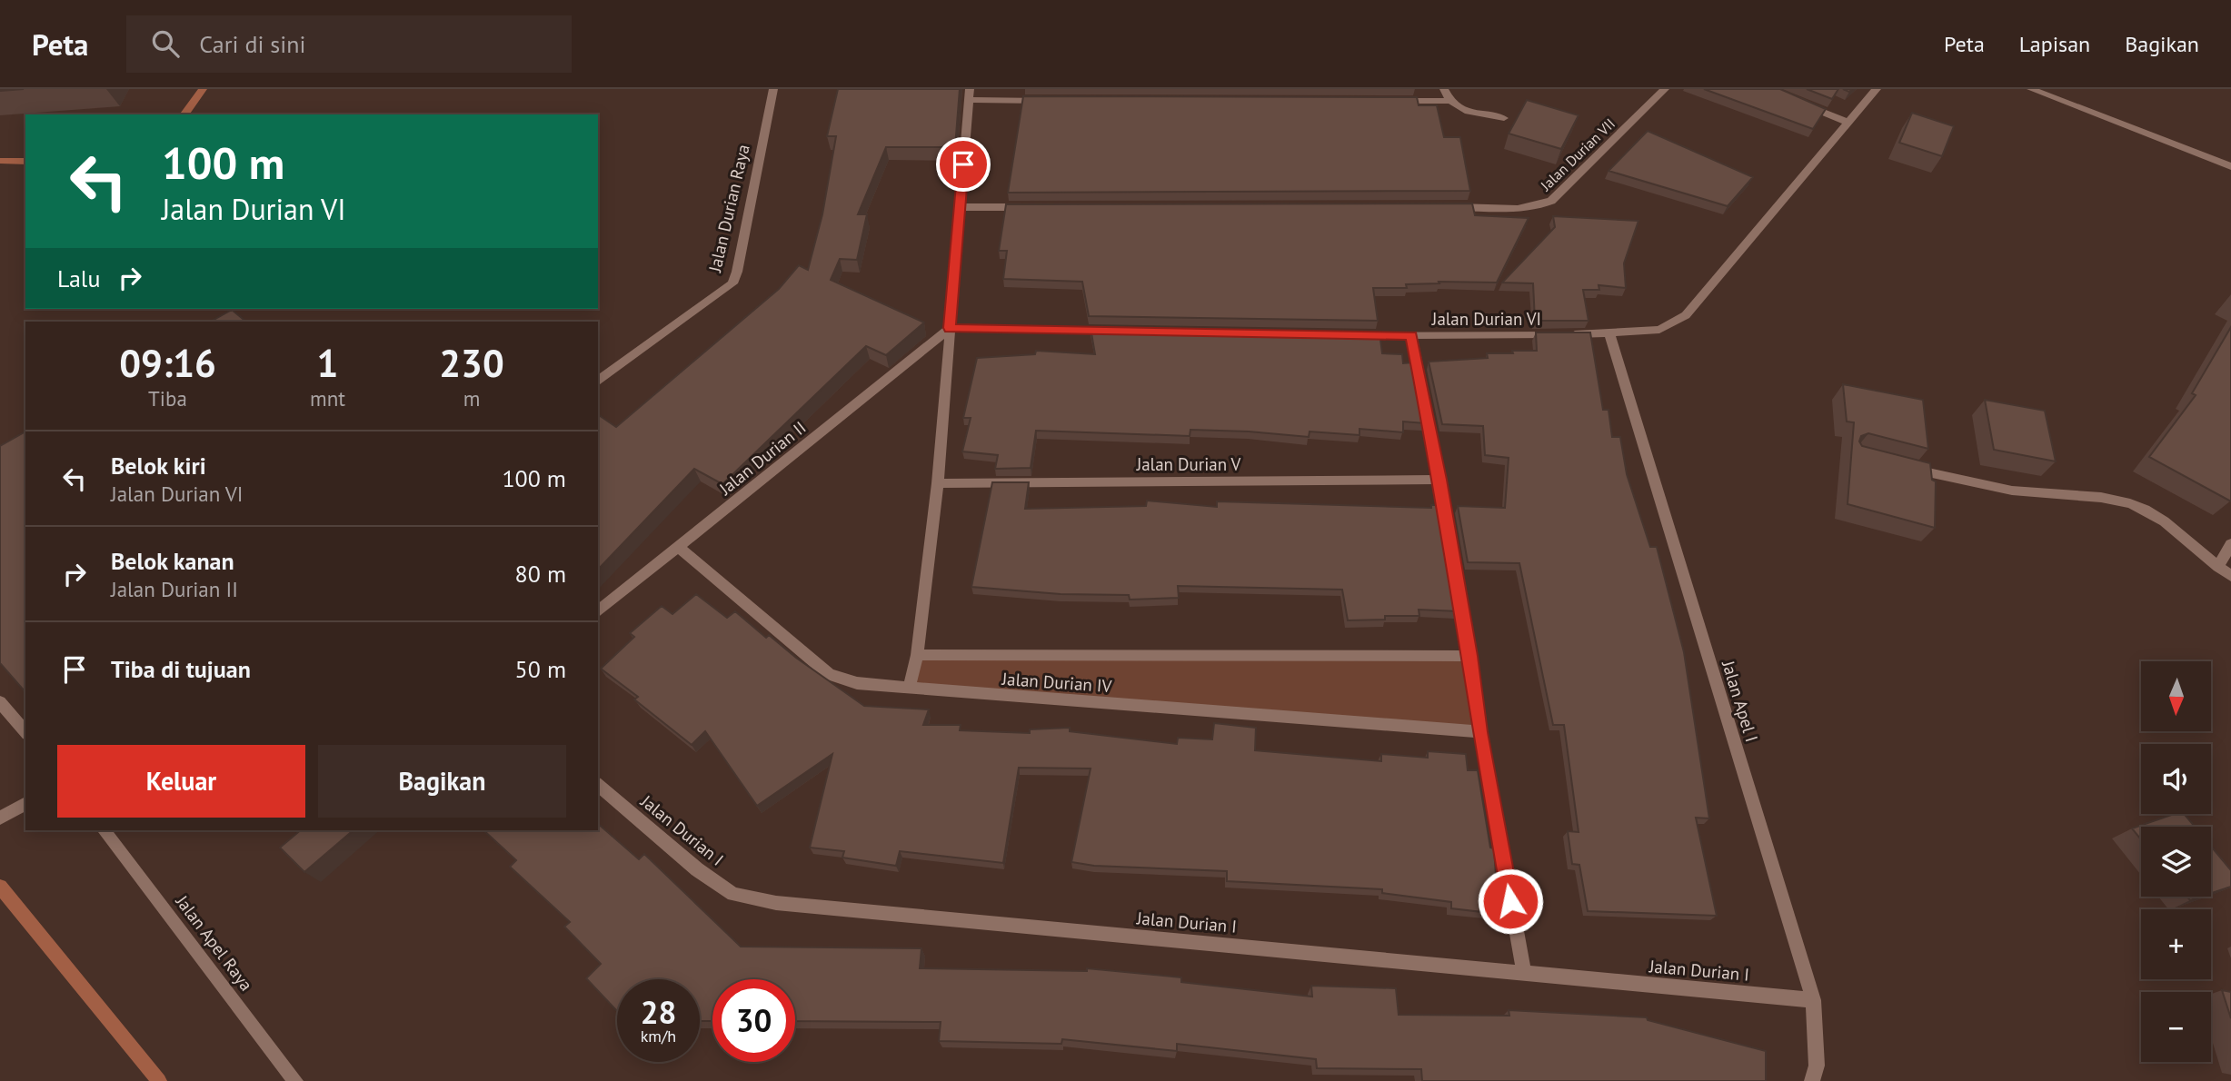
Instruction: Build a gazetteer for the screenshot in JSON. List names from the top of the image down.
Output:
{
  "streets": {
    "street": [
      "Jalan Durian VII",
      "Jalan Durian Raya",
      "Jalan Durian VI",
      "Jalan Durian II",
      "Jalan Durian V",
      "Jalan Durian IV",
      "Jalan Apel I",
      "Jalan Durian I",
      "Jalan Apel Raya"
    ]
  },
  "crossings": [
    ["Jalan Durian VI", "Jalan Apel I"],
    ["Jalan Durian II", "Jalan Durian IV"],
    ["Jalan Apel I", "Jalan Durian I"]
  ],
  "north": "bottom",
  "page": {
    "header": "Peta",
    "search": "Cari di sini",
    "nav": ["Peta", "Lapisan", "Bagikan"],
    "turn": ["100 m", "Jalan Durian VI"],
    "then": "Lalu",
    "eta": [
      "09:16",
      "Tiba",
      "1",
      "mnt",
      "230",
      "m"
    ],
    "list": [
      {
        "name": "Belok kiri",
        "note": "Jalan Durian VI",
        "value": "100 m"
      },
      {
        "name": "Belok kanan",
        "note": "Jalan Durian II",
        "value": "80 m"
      },
      {
        "name": "Tiba di tujuan",
        "value": "50 m"
      }
    ],
    "map_buttons": ["+", "−"],
    "buttons": ["Keluar", "Bagikan"],
    "speed": "28 km/h",
    "limit": "30"
  }
}
